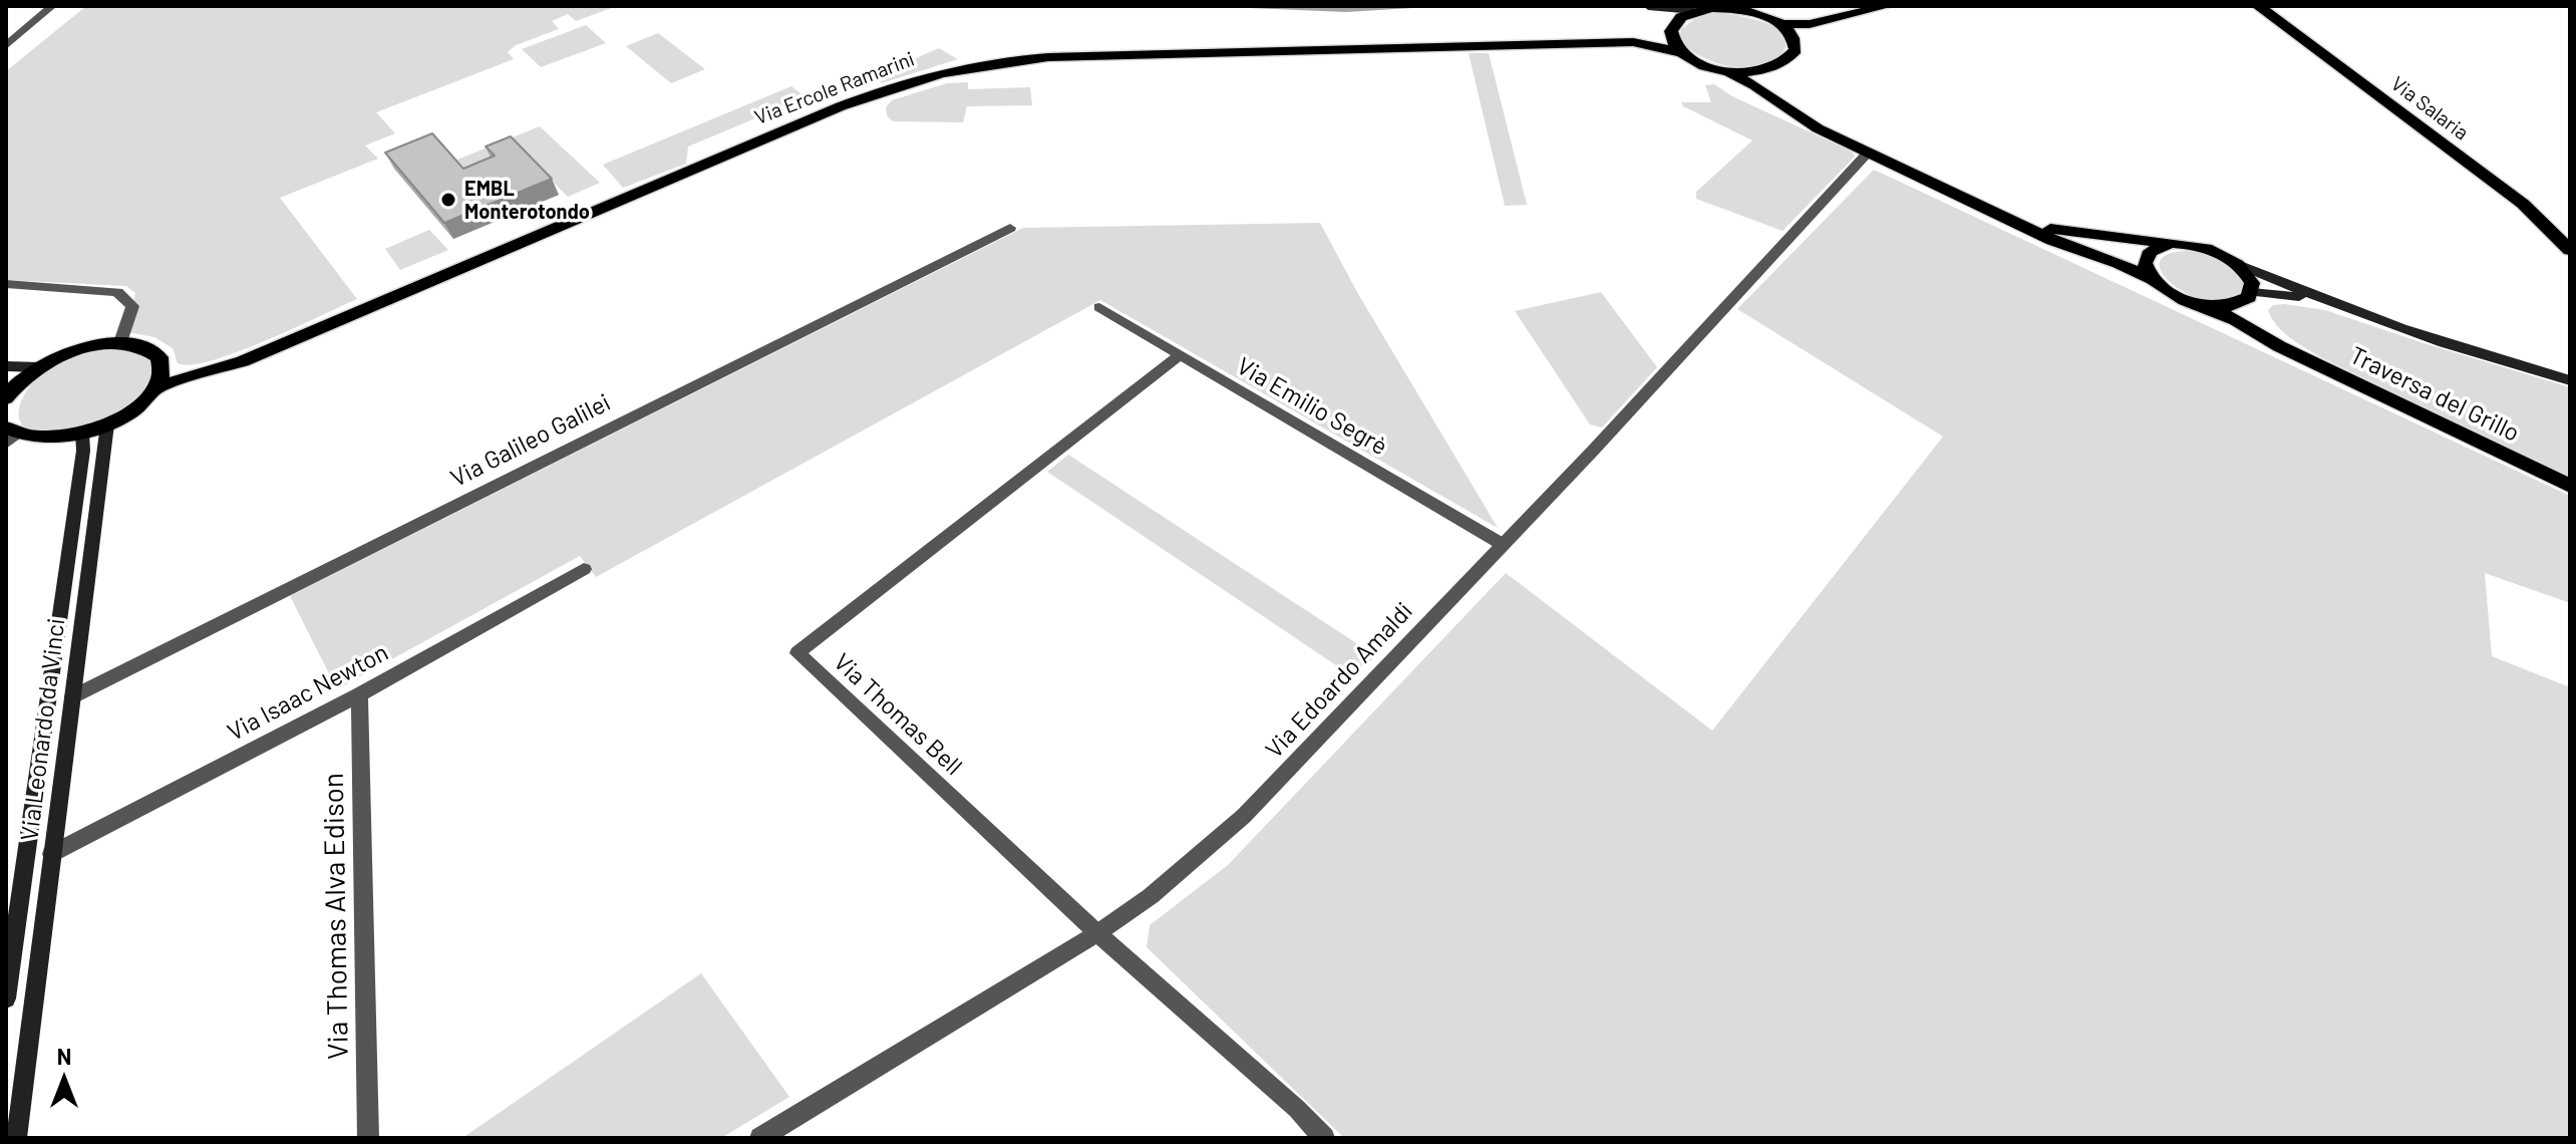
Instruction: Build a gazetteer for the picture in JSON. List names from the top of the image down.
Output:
{
  "streets": {
    "main road": [
      "Via Ercole Ramarini",
      "Via Salaria",
      "Traversa del Grillo",
      "Via Leonardo da Vinci"
    ],
    "street": [
      "Via Emilio Segrè",
      "Via Galileo Galilei",
      "Via Edoardo Amaldi",
      "Via Isaac Newton",
      "Via Thomas Bell",
      "Via Thomas Alva Edison"
    ]
  },
  "crossings": [
    ["Via Emilio Segrè", "Via Edoardo Amaldi"],
    ["Via Emilio Segrè", "Via Thomas Bell"],
    ["Via Galileo Galilei", "Via Leonardo da Vinci"],
    ["Via Edoardo Amaldi", "Via Thomas Bell"],
    ["Via Isaac Newton", "Via Leonardo da Vinci"],
    ["Via Isaac Newton", "Via Thomas Alva Edison"]
  ],
  "places": ["EMBL Monterotondo"],
  "north": "top"
}
